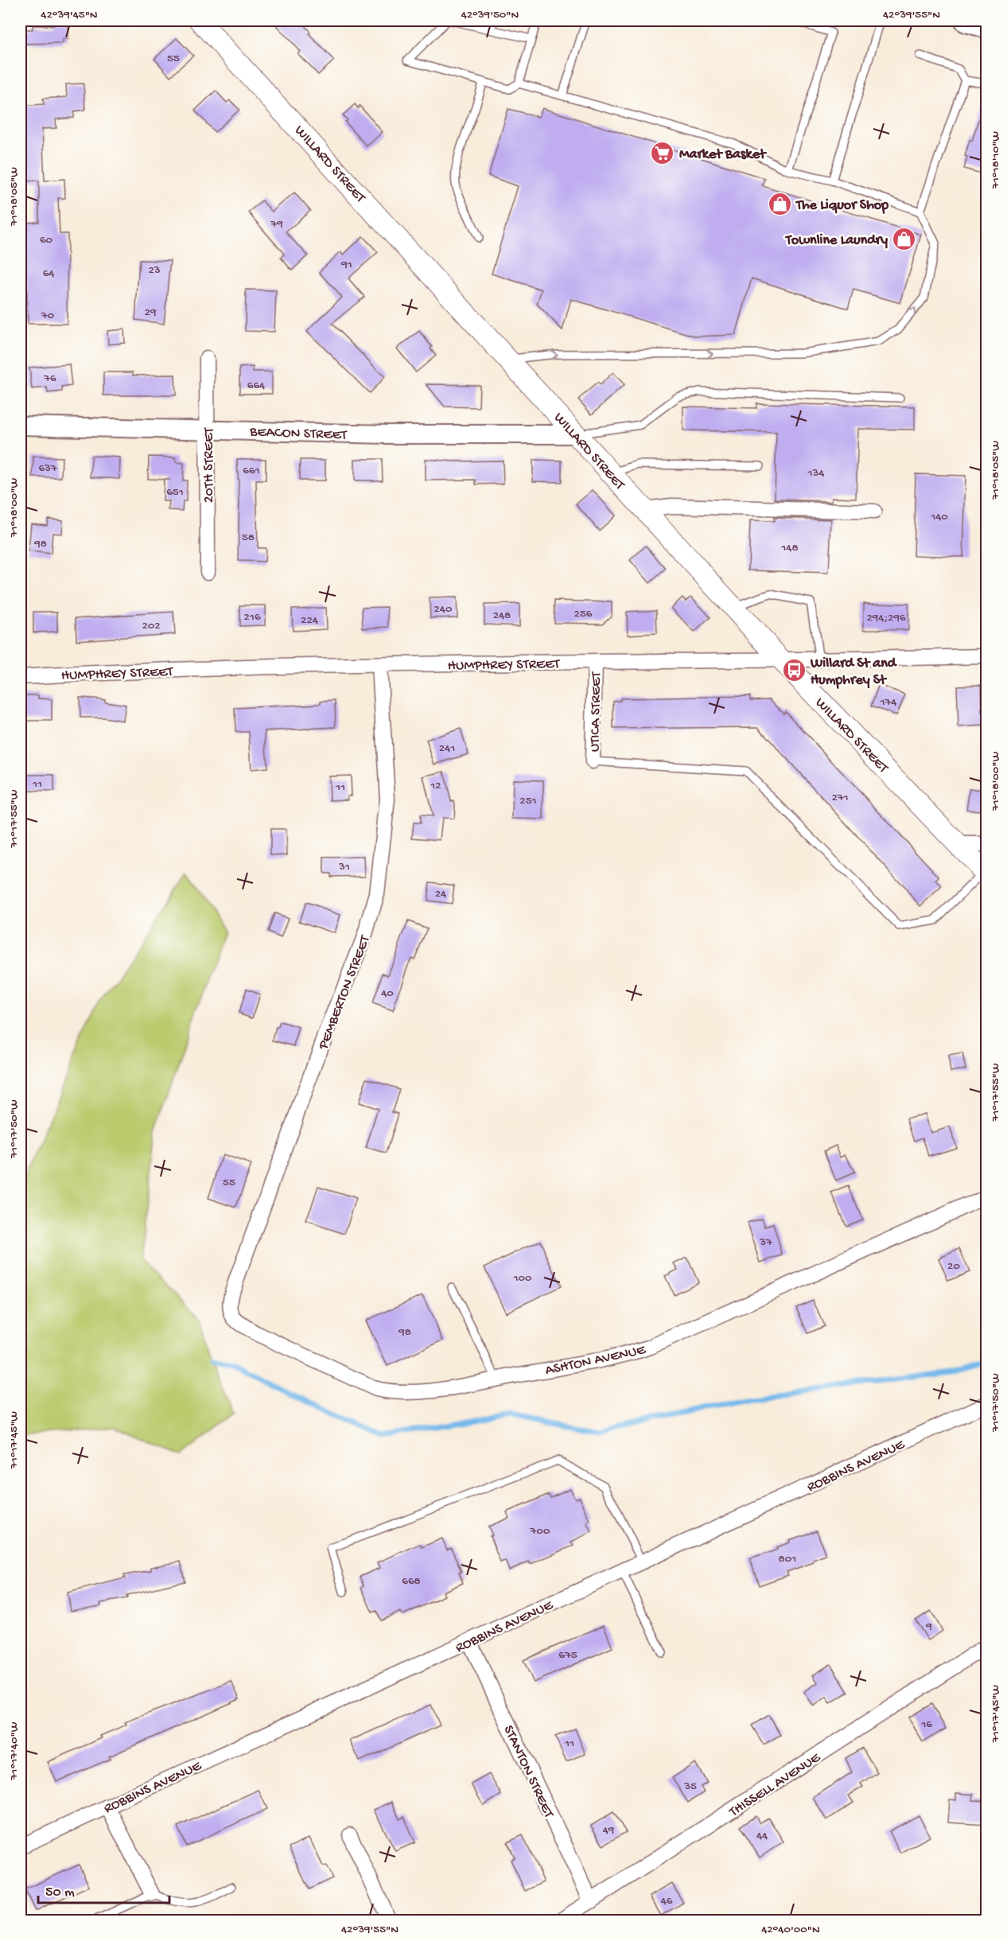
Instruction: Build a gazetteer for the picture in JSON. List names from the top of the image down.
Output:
{
  "streets": {
    "main road": ["WILLARD STREET"],
    "street": [
      "BEACON STREET",
      "20TH STREET",
      "HUMPHREY STREET",
      "UTICA STREET",
      "PEMBERTON STREET",
      "ASHTON AVENUE",
      "ROBBINS AVENUE",
      "STANTON STREET",
      "THISSELL AVENUE"
    ]
  },
  "crossings": [
    ["WILLARD STREET", "BEACON STREET"],
    ["WILLARD STREET", "HUMPHREY STREET"],
    ["BEACON STREET", "20TH STREET"],
    ["HUMPHREY STREET", "UTICA STREET"],
    ["HUMPHREY STREET", "PEMBERTON STREET"],
    ["PEMBERTON STREET", "ASHTON AVENUE"],
    ["ROBBINS AVENUE", "STANTON STREET"],
    ["STANTON STREET", "THISSELL AVENUE"]
  ],
  "places": {
    "supermarket": ["Market Basket"],
    "shop": ["The Liquor Shop", "Townline Laundry"],
    "bus stop": ["Willard St and Humphrey St"]
  },
  "house_numbers": [
    "55",
    "79",
    "60",
    "91",
    "23",
    "64",
    "29",
    "70",
    "76",
    "664",
    "637",
    "661",
    "134",
    "651",
    "140",
    "58",
    "98",
    "148",
    "240",
    "256",
    "248",
    "216",
    "294;296",
    "224",
    "202",
    "174",
    "241",
    "11",
    "12",
    "11",
    "271",
    "251",
    "31",
    "24",
    "40",
    "55",
    "37",
    "20",
    "100",
    "98",
    "700",
    "801",
    "668",
    "9",
    "675",
    "16",
    "11",
    "35",
    "49",
    "44",
    "46"
  ],
  "scale_bar": "50 m",
  "coordinates": [
    "42°39'45\"N",
    "42°39'50\"N",
    "42°39'55\"N",
    "71°18'10\"W",
    "71°18'05\"W",
    "71°18'00\"W",
    "71°17'55\"W",
    "71°17'50\"W",
    "71°17'45\"W",
    "71°17'40\"W",
    "42°40'00\"N"
  ]
}
